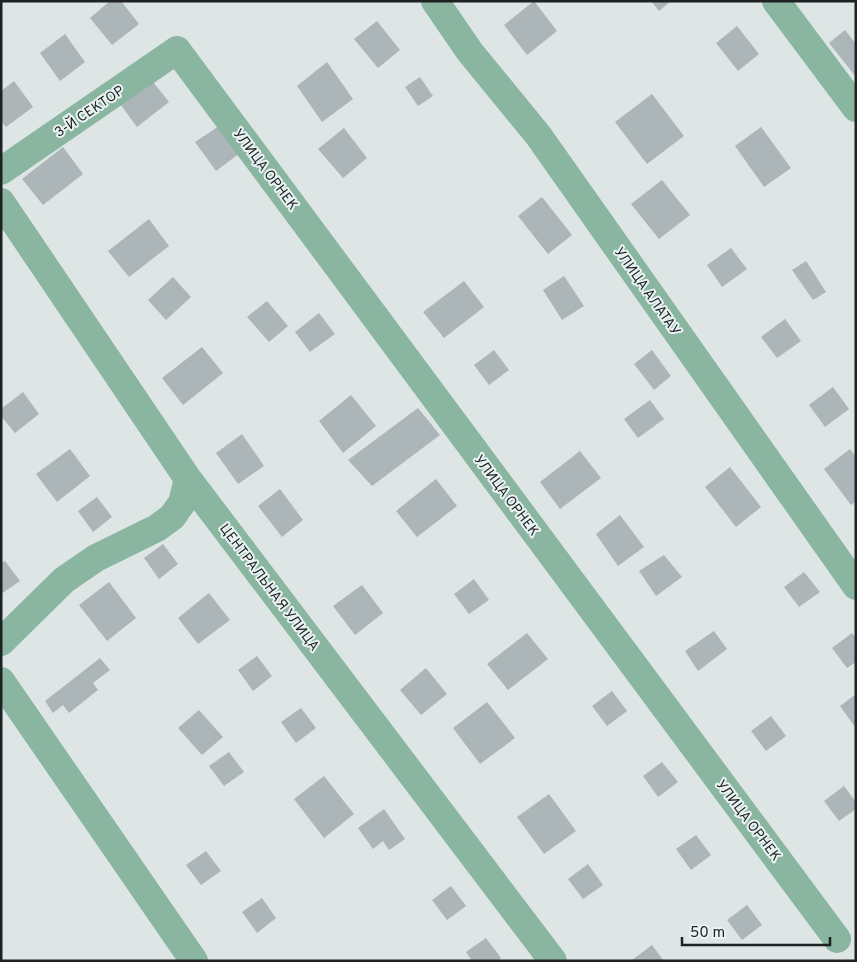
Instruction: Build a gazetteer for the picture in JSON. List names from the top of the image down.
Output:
{
  "streets": {
    "street": [
      "3-Й СЕКТОР",
      "УЛИЦА ОРНЕК",
      "УЛИЦА АЛАТАУ",
      "ЦЕНТРАЛЬНАЯ УЛИЦА"
    ]
  },
  "crossings": [
    ["3-Й СЕКТОР", "УЛИЦА ОРНЕК"]
  ],
  "scale_bar": "50 m"
}
